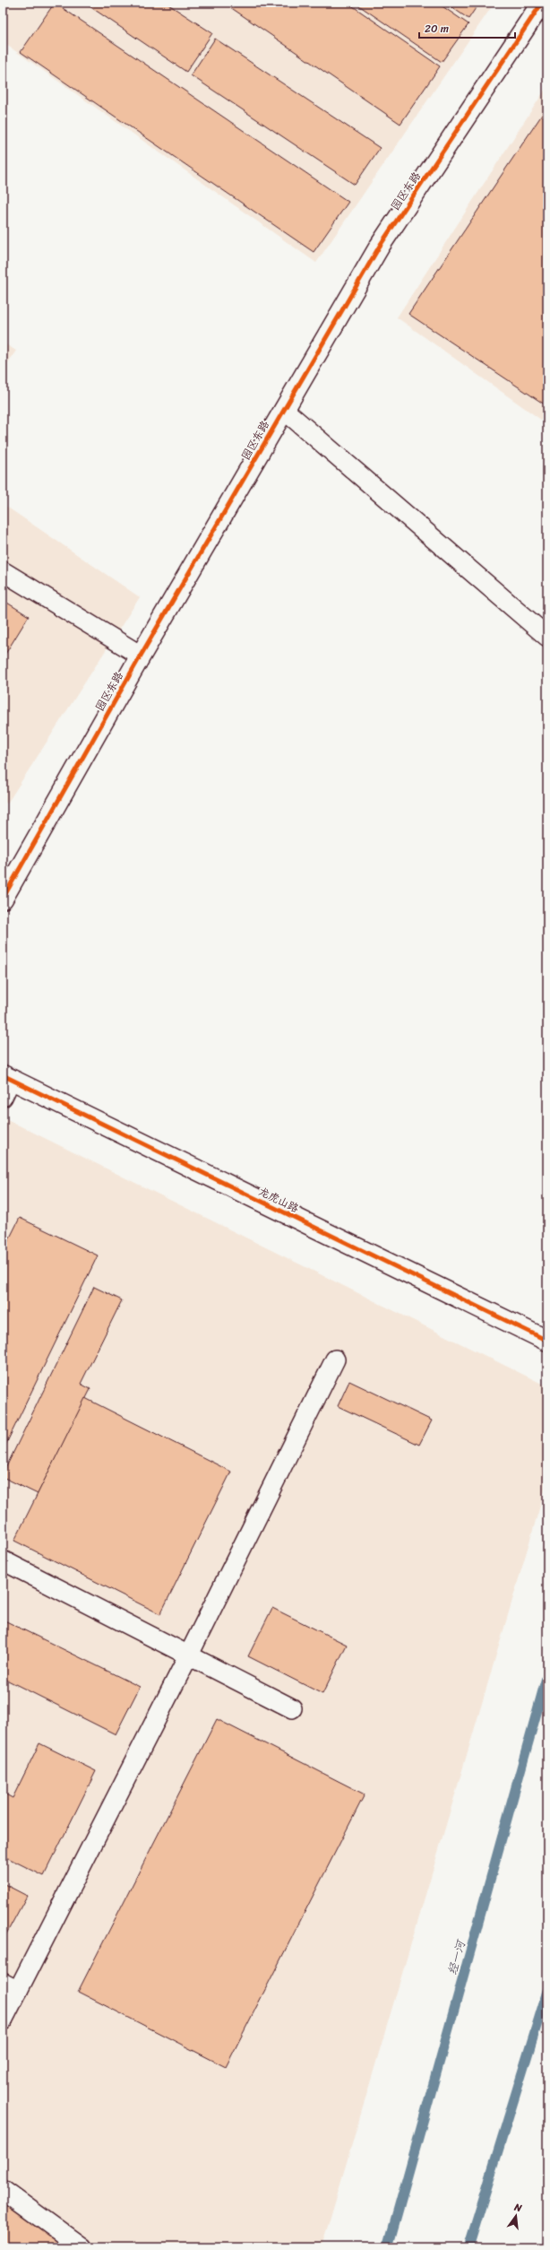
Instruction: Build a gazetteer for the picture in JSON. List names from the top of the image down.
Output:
{
  "streets": {
    "street": ["园区东路", "龙虎山路"]
  },
  "water": ["经一河"],
  "scale_bar": "20 m",
  "north": "top"
}
